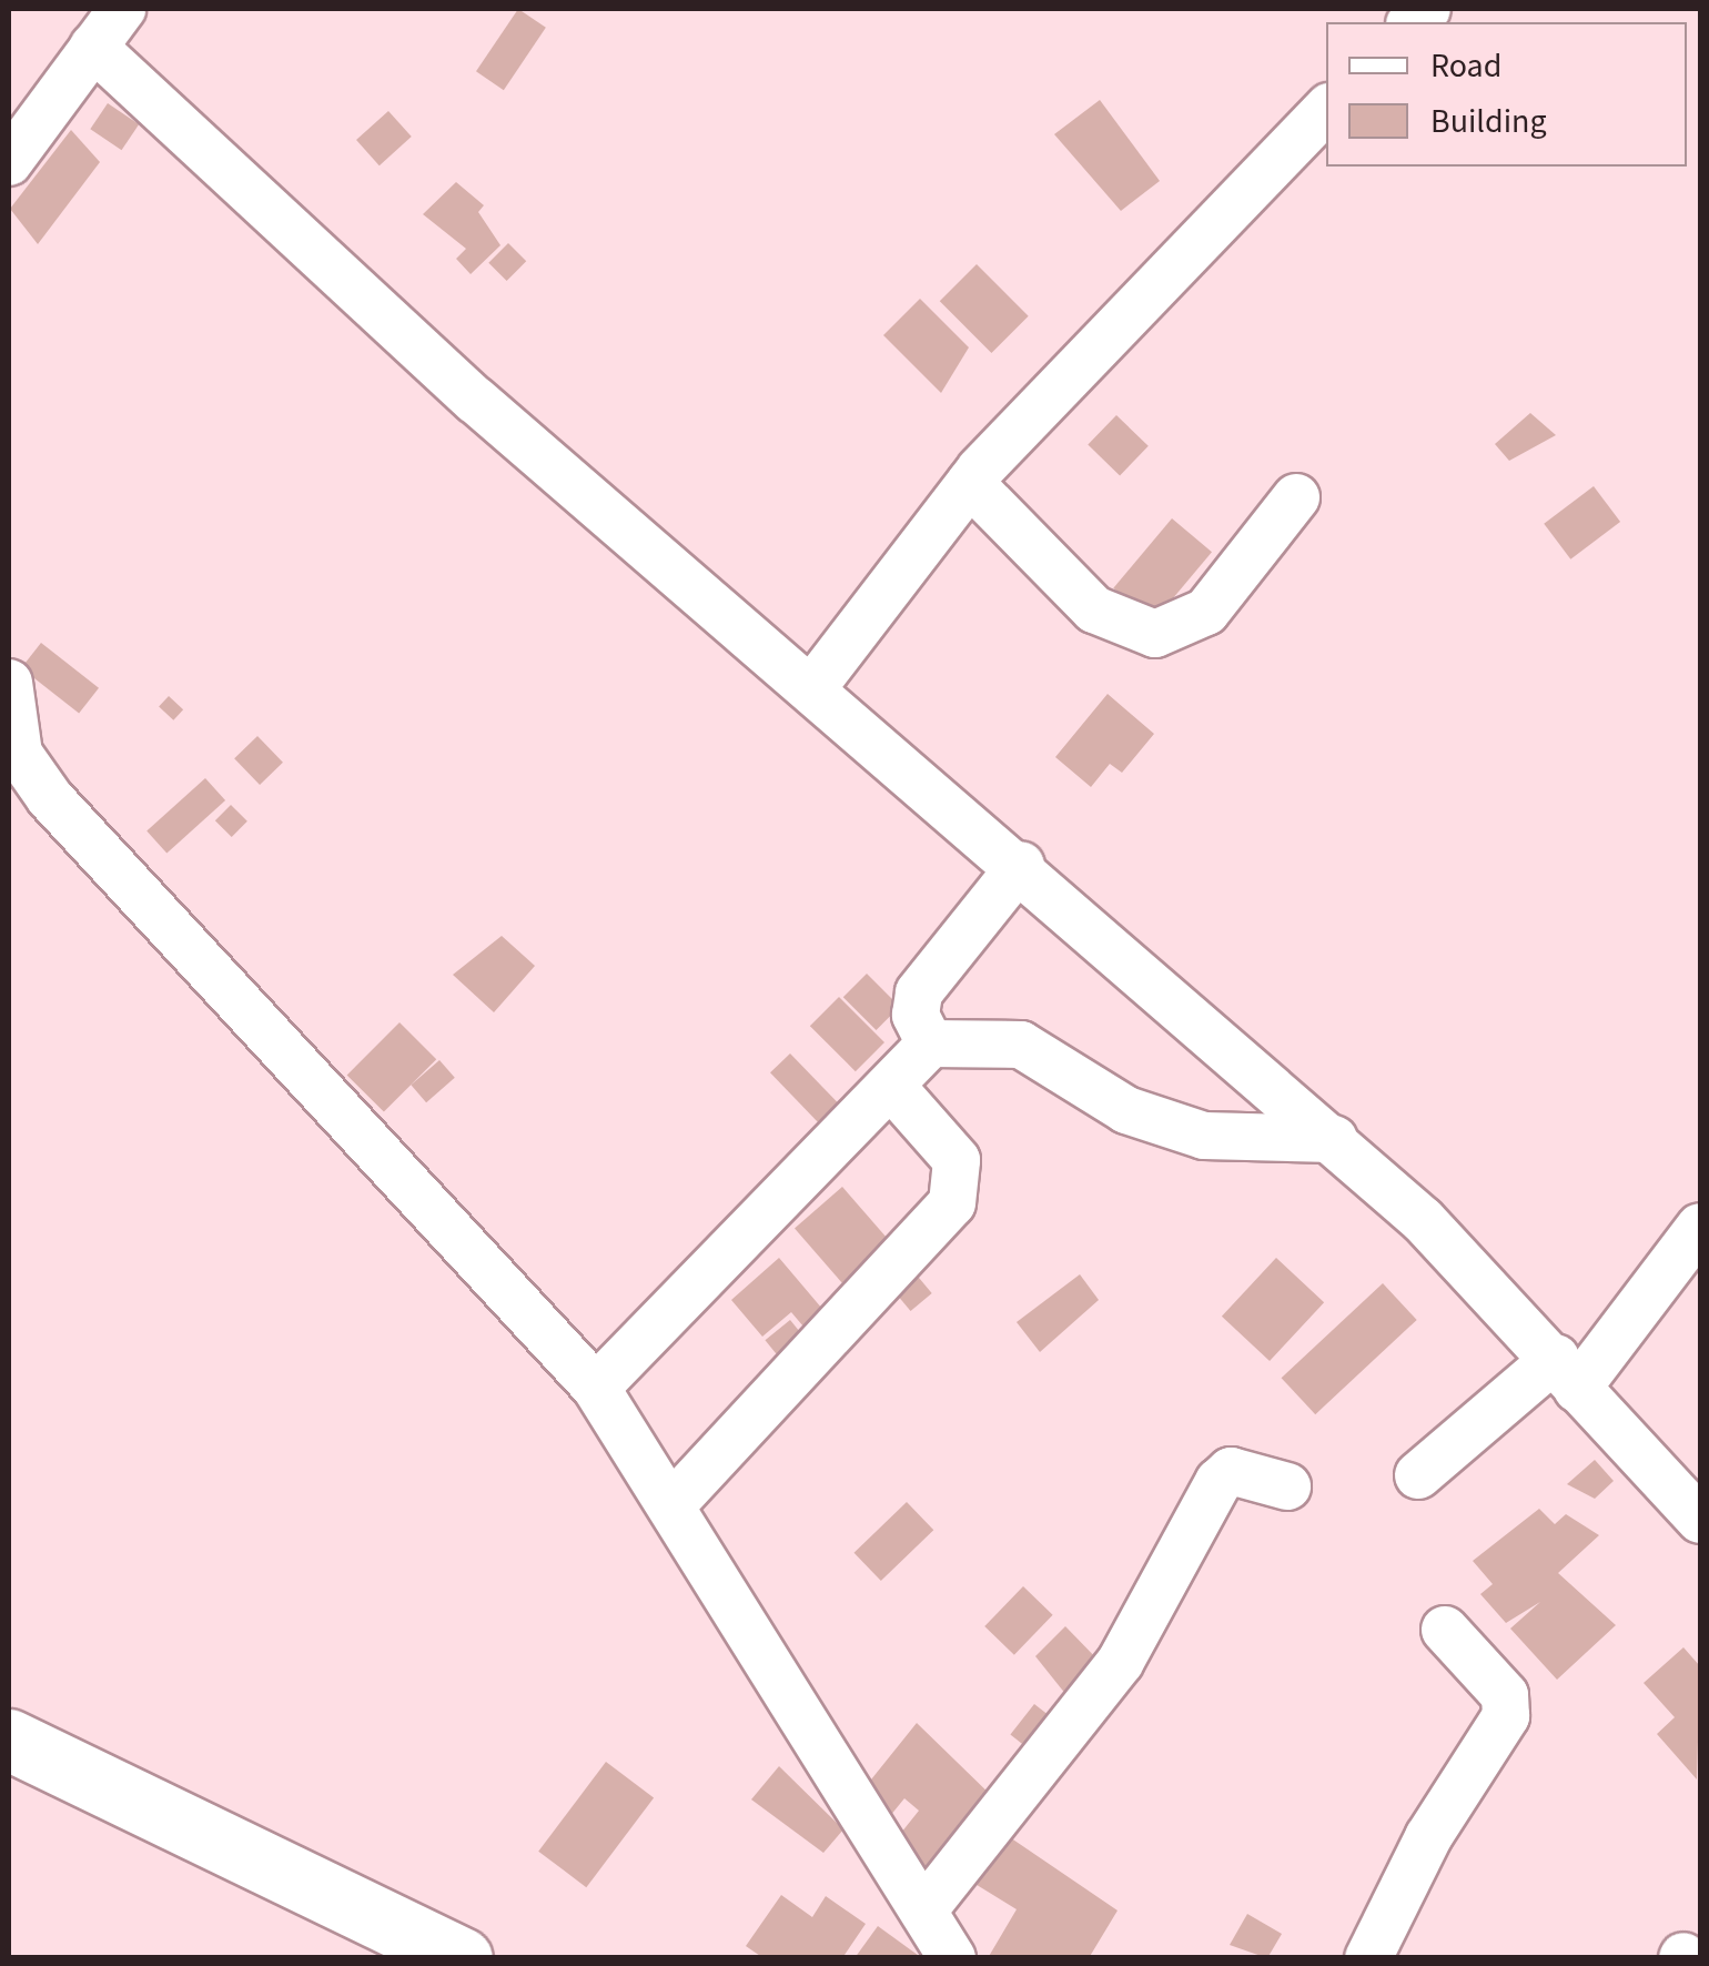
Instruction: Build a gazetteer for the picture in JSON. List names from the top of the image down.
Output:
{
  "legend": ["Road", "Building"]
}
